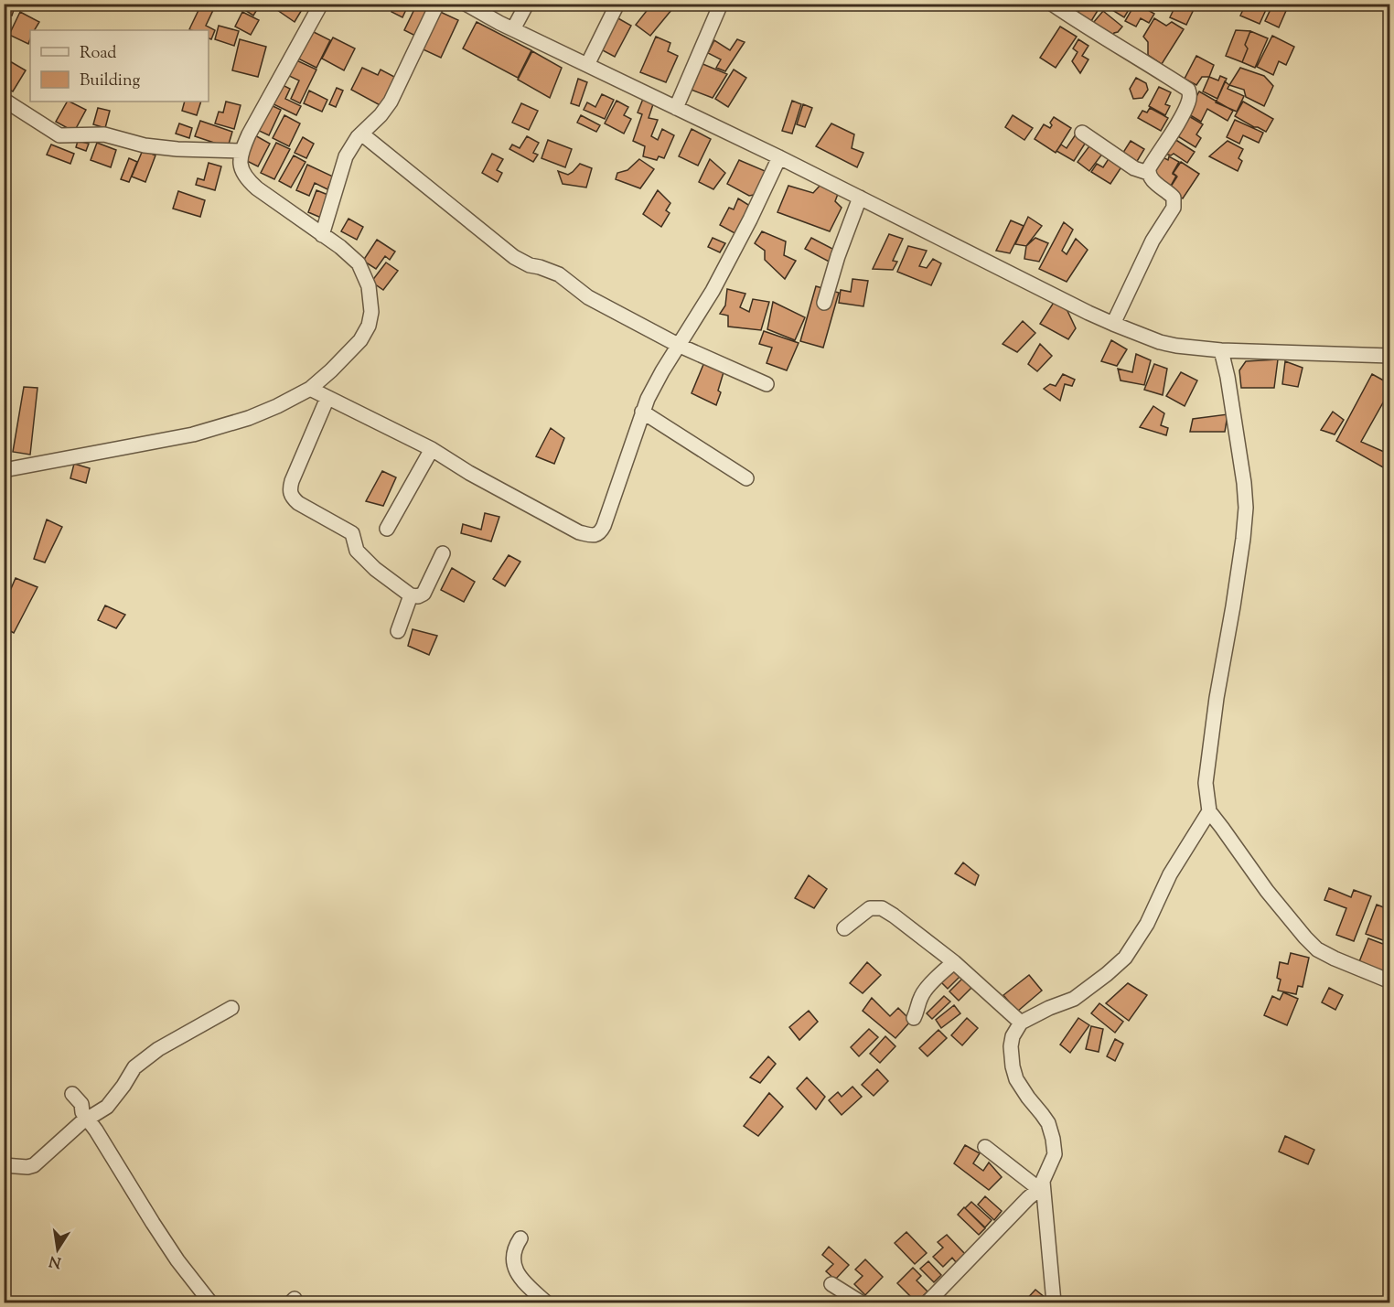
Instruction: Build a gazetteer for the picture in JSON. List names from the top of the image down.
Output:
{
  "legend": ["Road", "Building"],
  "north": "bottom"
}
